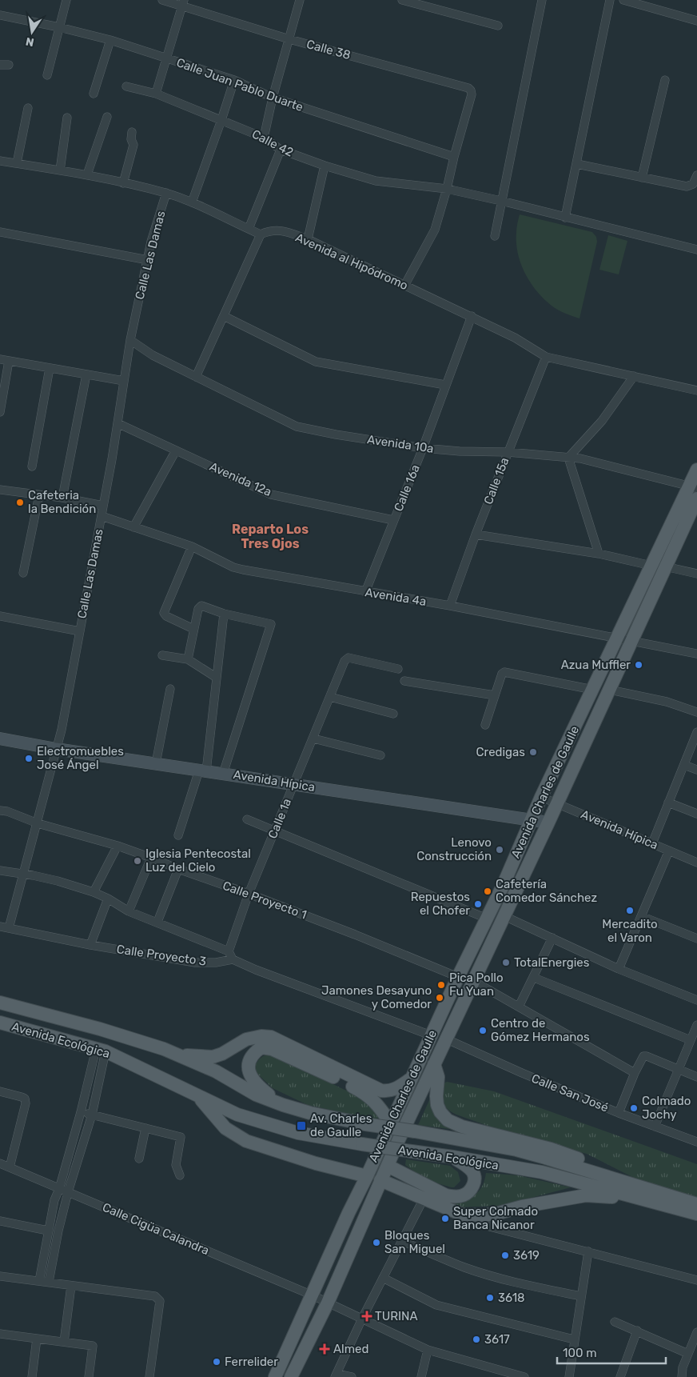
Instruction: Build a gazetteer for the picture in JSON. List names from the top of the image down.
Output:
{
  "streets": {
    "main road": ["Avenida Charles de Gaulle", "Avenida Ecológica"],
    "street": [
      "Calle 38",
      "Calle Juan Pablo Duarte",
      "Calle 42",
      "Calle Las Damas",
      "Avenida al Hipódromo",
      "Avenida 10a",
      "Avenida 12a",
      "Calle 15a",
      "Calle 16a",
      "Avenida 4a",
      "Avenida Hípica",
      "Calle 1a",
      "Calle Proyecto 1",
      "Calle Proyecto 3",
      "Calle San José",
      "Calle Cigüa Calandra"
    ]
  },
  "crossings": [
    ["Calle 38", "Calle Juan Pablo Duarte"],
    ["Calle Las Damas", "Avenida 10a"],
    ["Calle Las Damas", "Avenida 12a"],
    ["Calle Las Damas", "Avenida 4a"],
    ["Calle Las Damas", "Avenida Hípica"],
    ["Calle Las Damas", "Calle Proyecto 1"],
    ["Calle Las Damas", "Calle Proyecto 3"],
    ["Avenida al Hipódromo", "Calle 15a"],
    ["Avenida al Hipódromo", "Calle 16a"],
    ["Avenida 10a", "Calle 15a"],
    ["Avenida 10a", "Calle 16a"],
    ["Avenida 10a", "Avenida Charles de Gaulle"],
    ["Avenida 12a", "Calle 16a"],
    ["Calle 15a", "Avenida 4a"],
    ["Calle 16a", "Avenida 4a"],
    ["Avenida 4a", "Avenida Charles de Gaulle"],
    ["Avenida Hípica", "Avenida Charles de Gaulle"],
    ["Avenida Hípica", "Calle 1a"],
    ["Avenida Charles de Gaulle", "Calle Proyecto 1"],
    ["Avenida Charles de Gaulle", "Calle San José"],
    ["Avenida Charles de Gaulle", "Calle Cigüa Calandra"],
    ["Calle 1a", "Calle Proyecto 1"]
  ],
  "districts": ["Reparto Los Tres Ojos"],
  "places": {
    "other": [
      "Cafeteria la Bendición",
      "Azua Muffler",
      "Credigas",
      "Electromuebles José Ángel",
      "Lenovo Construcción",
      "Iglesia Pentecostal Luz del Cielo",
      "Cafetería Comedor Sánchez",
      "Repuestos el Chofer",
      "Mercadito el Varon",
      "TotalEnergies",
      "Pica Pollo Fu Yuan",
      "Jamones Desayuno y Comedor",
      "Centro de Gómez Hermanos",
      "Colmado Jochy",
      "Super Colmado Banca Nicanor",
      "Bloques San Miguel",
      "3619",
      "3618",
      "3617",
      "Ferrelider"
    ],
    "transit": ["Av. Charles de Gaulle"],
    "health": ["TURINA", "Almed"]
  },
  "scale_bar": "100 m",
  "north": "bottom"
}
